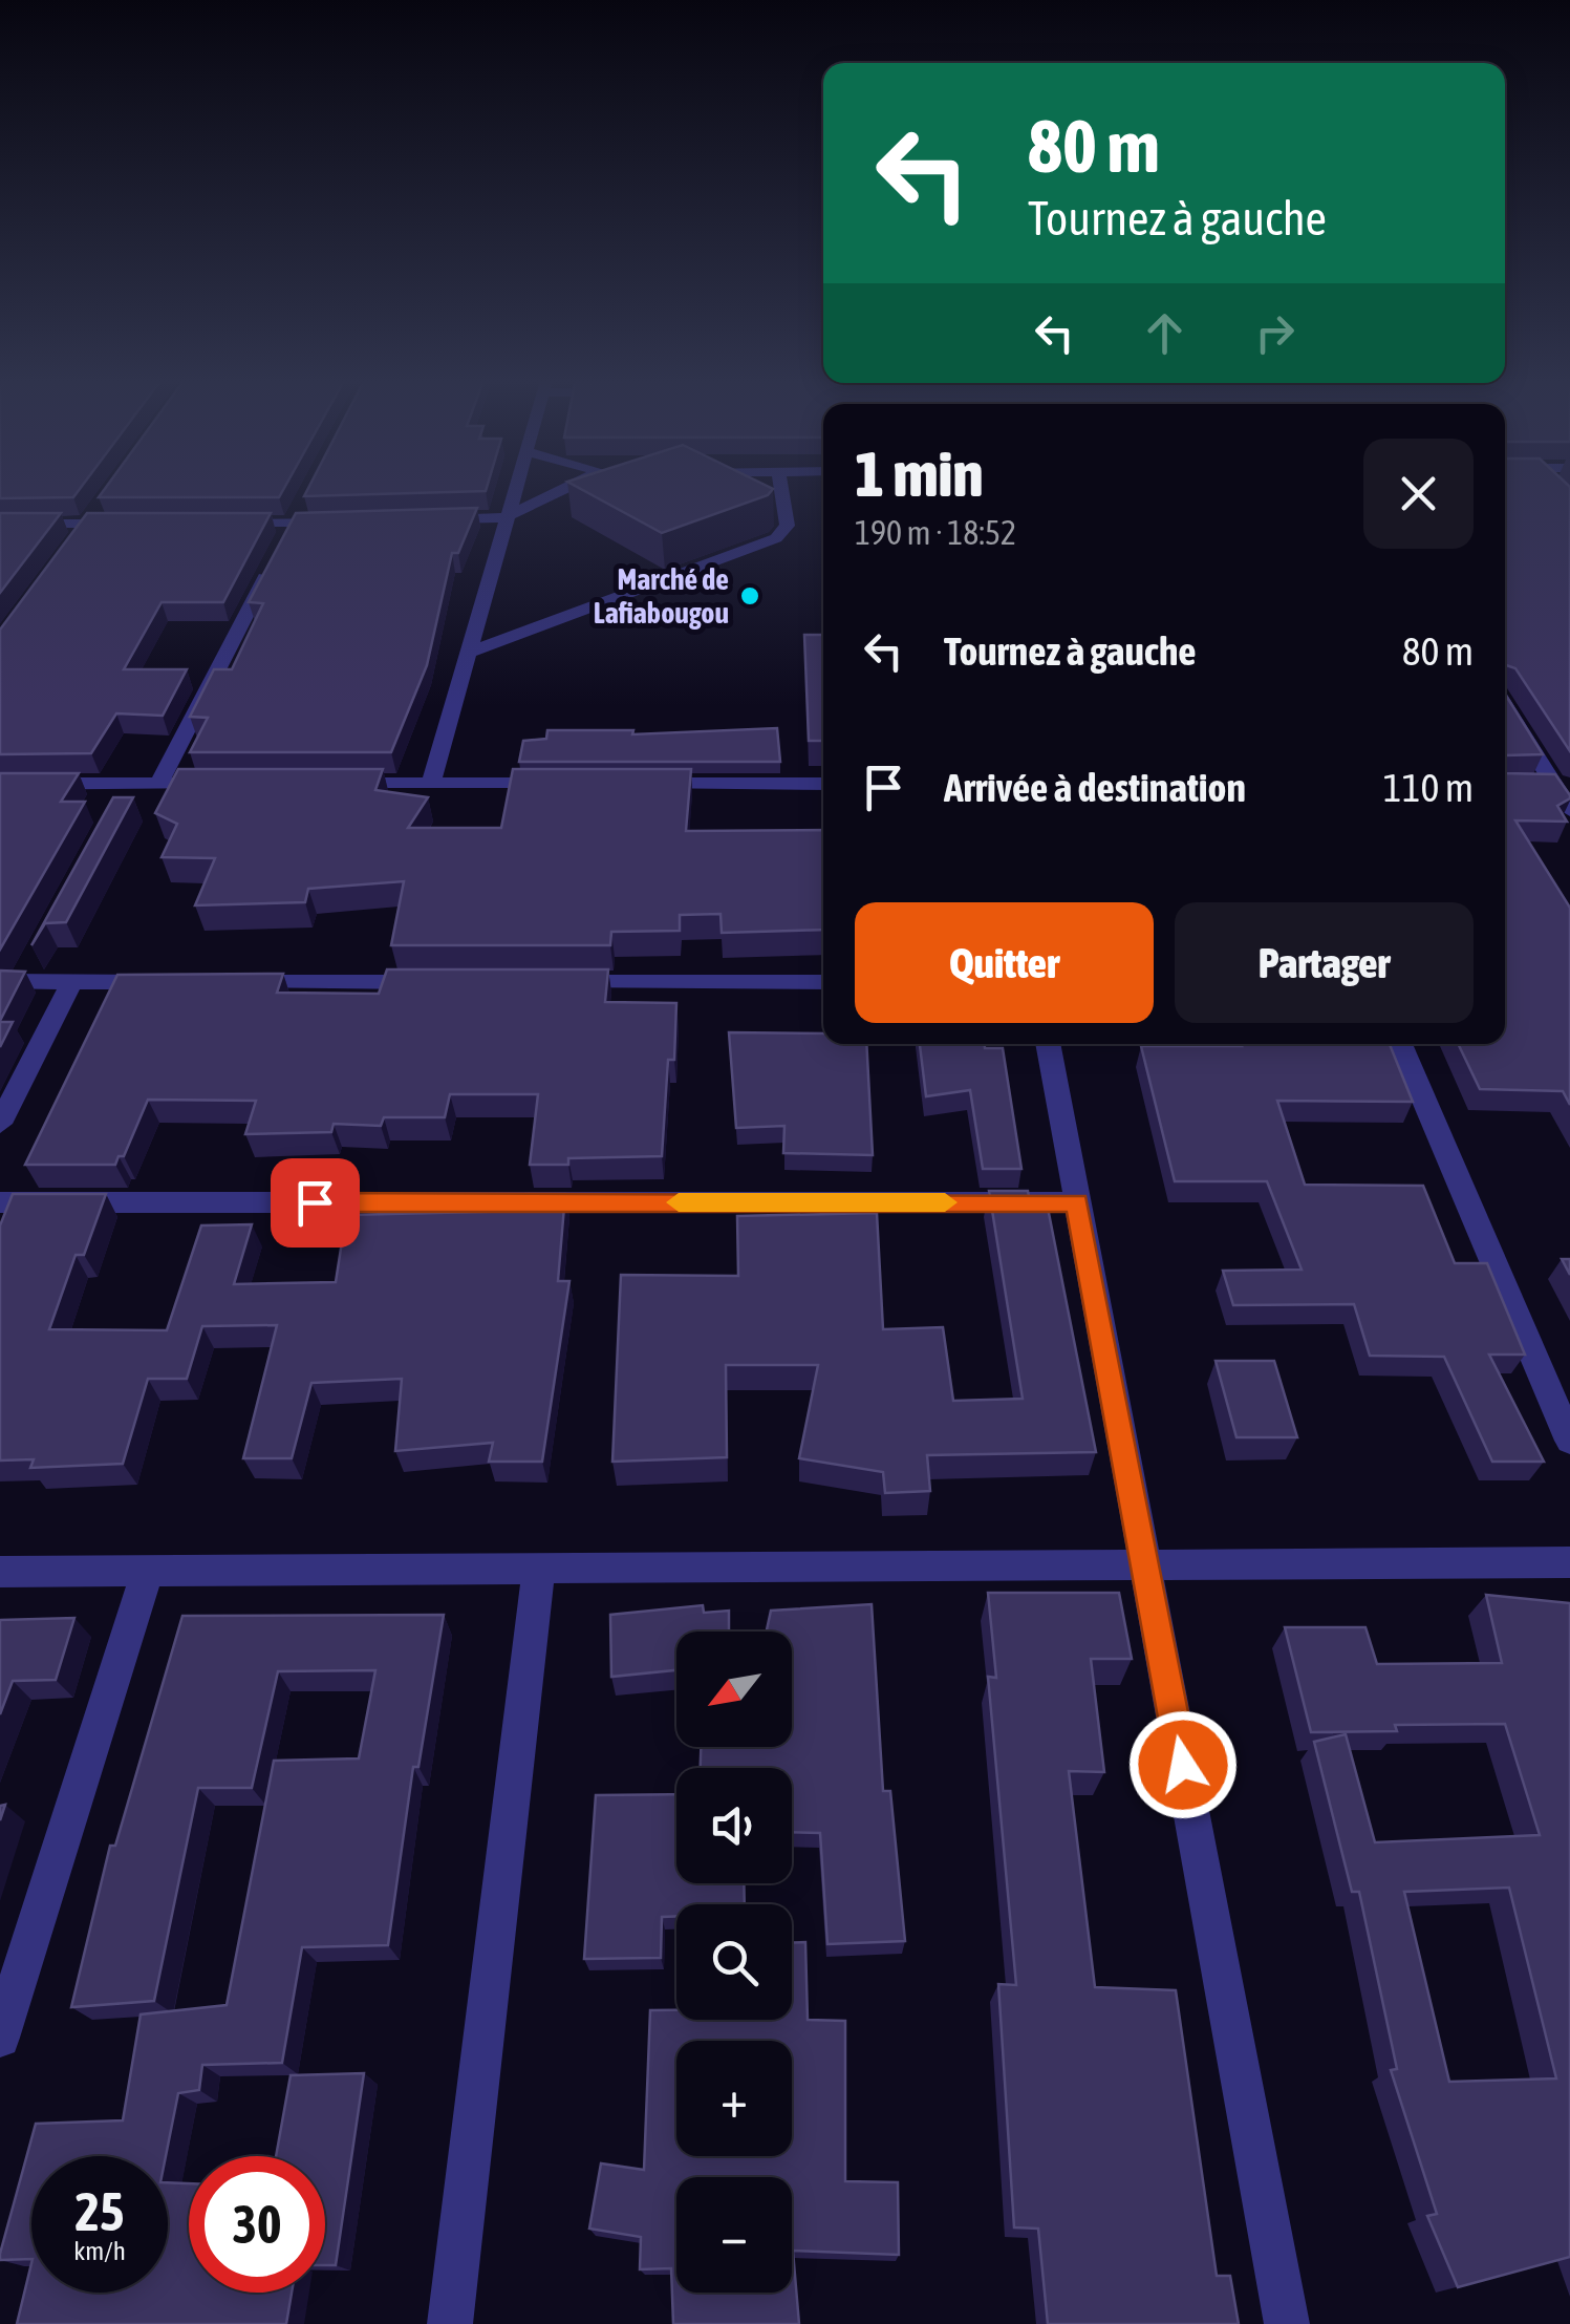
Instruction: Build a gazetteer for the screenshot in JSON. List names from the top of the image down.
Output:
{
  "places": ["Marché de Lafiabougou"],
  "north": "bottom left",
  "page": {
    "turn": ["80 m", "Tournez à gauche"],
    "heading": ["1 min", "190 m · 18:52"],
    "list": [
      {
        "name": "Tournez à gauche",
        "value": "80 m"
      },
      {
        "name": "Arrivée à destination",
        "value": "110 m"
      }
    ],
    "buttons": ["Quitter", "Partager"],
    "map_buttons": ["+", "−"],
    "speed": "25 km/h",
    "limit": "30"
  }
}
